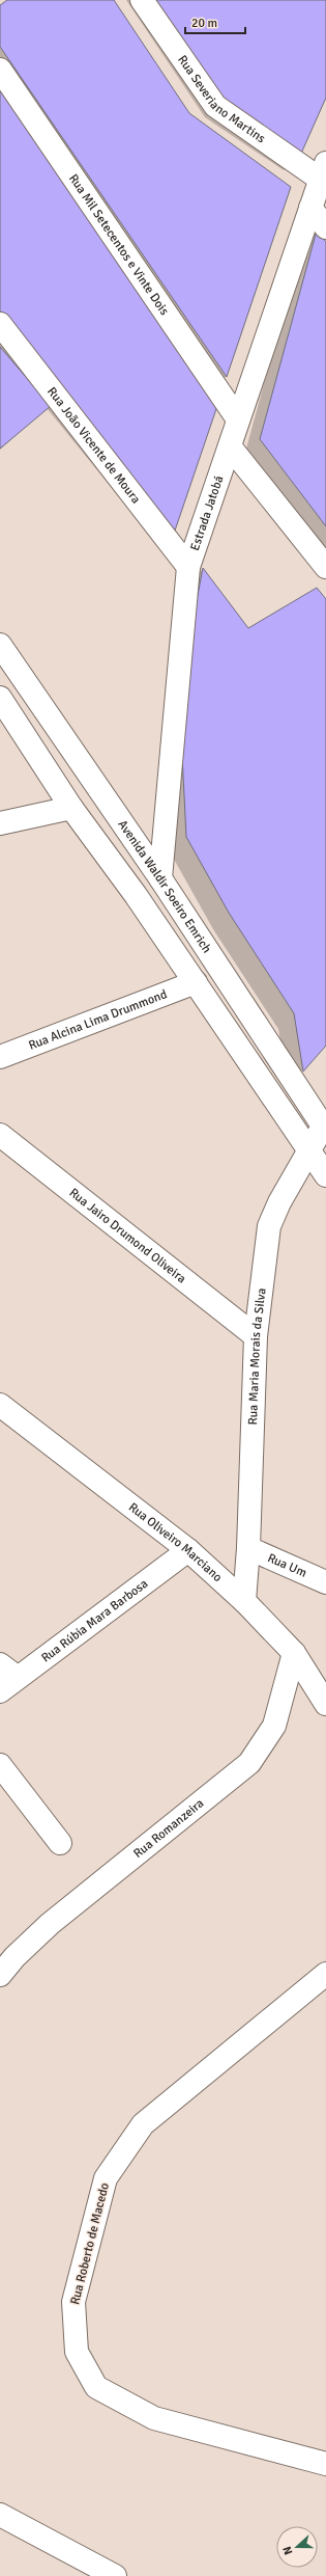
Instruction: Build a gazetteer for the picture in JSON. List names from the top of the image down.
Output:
{
  "streets": {
    "street": [
      "Rua Severiano Martins",
      "Rua Mil Setecentos e Vinte Dois",
      "Rua João Vicente de Moura",
      "Estrada Jatobá",
      "Avenida Waldir Soeiro Emrich",
      "Rua Alcina Lima Drummond",
      "Rua Jairo Drumond Oliveira",
      "Rua Maria Morais da Silva",
      "Rua Oliveiro Marciano",
      "Rua Um",
      "Rua Rúbia Mara Barbosa",
      "Rua Romanzeira",
      "Rua Roberto de Macedo"
    ]
  },
  "crossings": [
    ["Rua Severiano Martins", "Estrada Jatobá"],
    ["Rua Mil Setecentos e Vinte Dois", "Estrada Jatobá"],
    ["Rua João Vicente de Moura", "Estrada Jatobá"],
    ["Estrada Jatobá", "Avenida Waldir Soeiro Emrich"],
    ["Avenida Waldir Soeiro Emrich", "Rua Maria Morais da Silva"],
    ["Rua Jairo Drumond Oliveira", "Rua Maria Morais da Silva"],
    ["Rua Maria Morais da Silva", "Rua Oliveiro Marciano"],
    ["Rua Maria Morais da Silva", "Rua Um"],
    ["Rua Oliveiro Marciano", "Rua Rúbia Mara Barbosa"],
    ["Rua Oliveiro Marciano", "Rua Romanzeira"]
  ],
  "scale_bar": "20 m",
  "north": "left"
}
